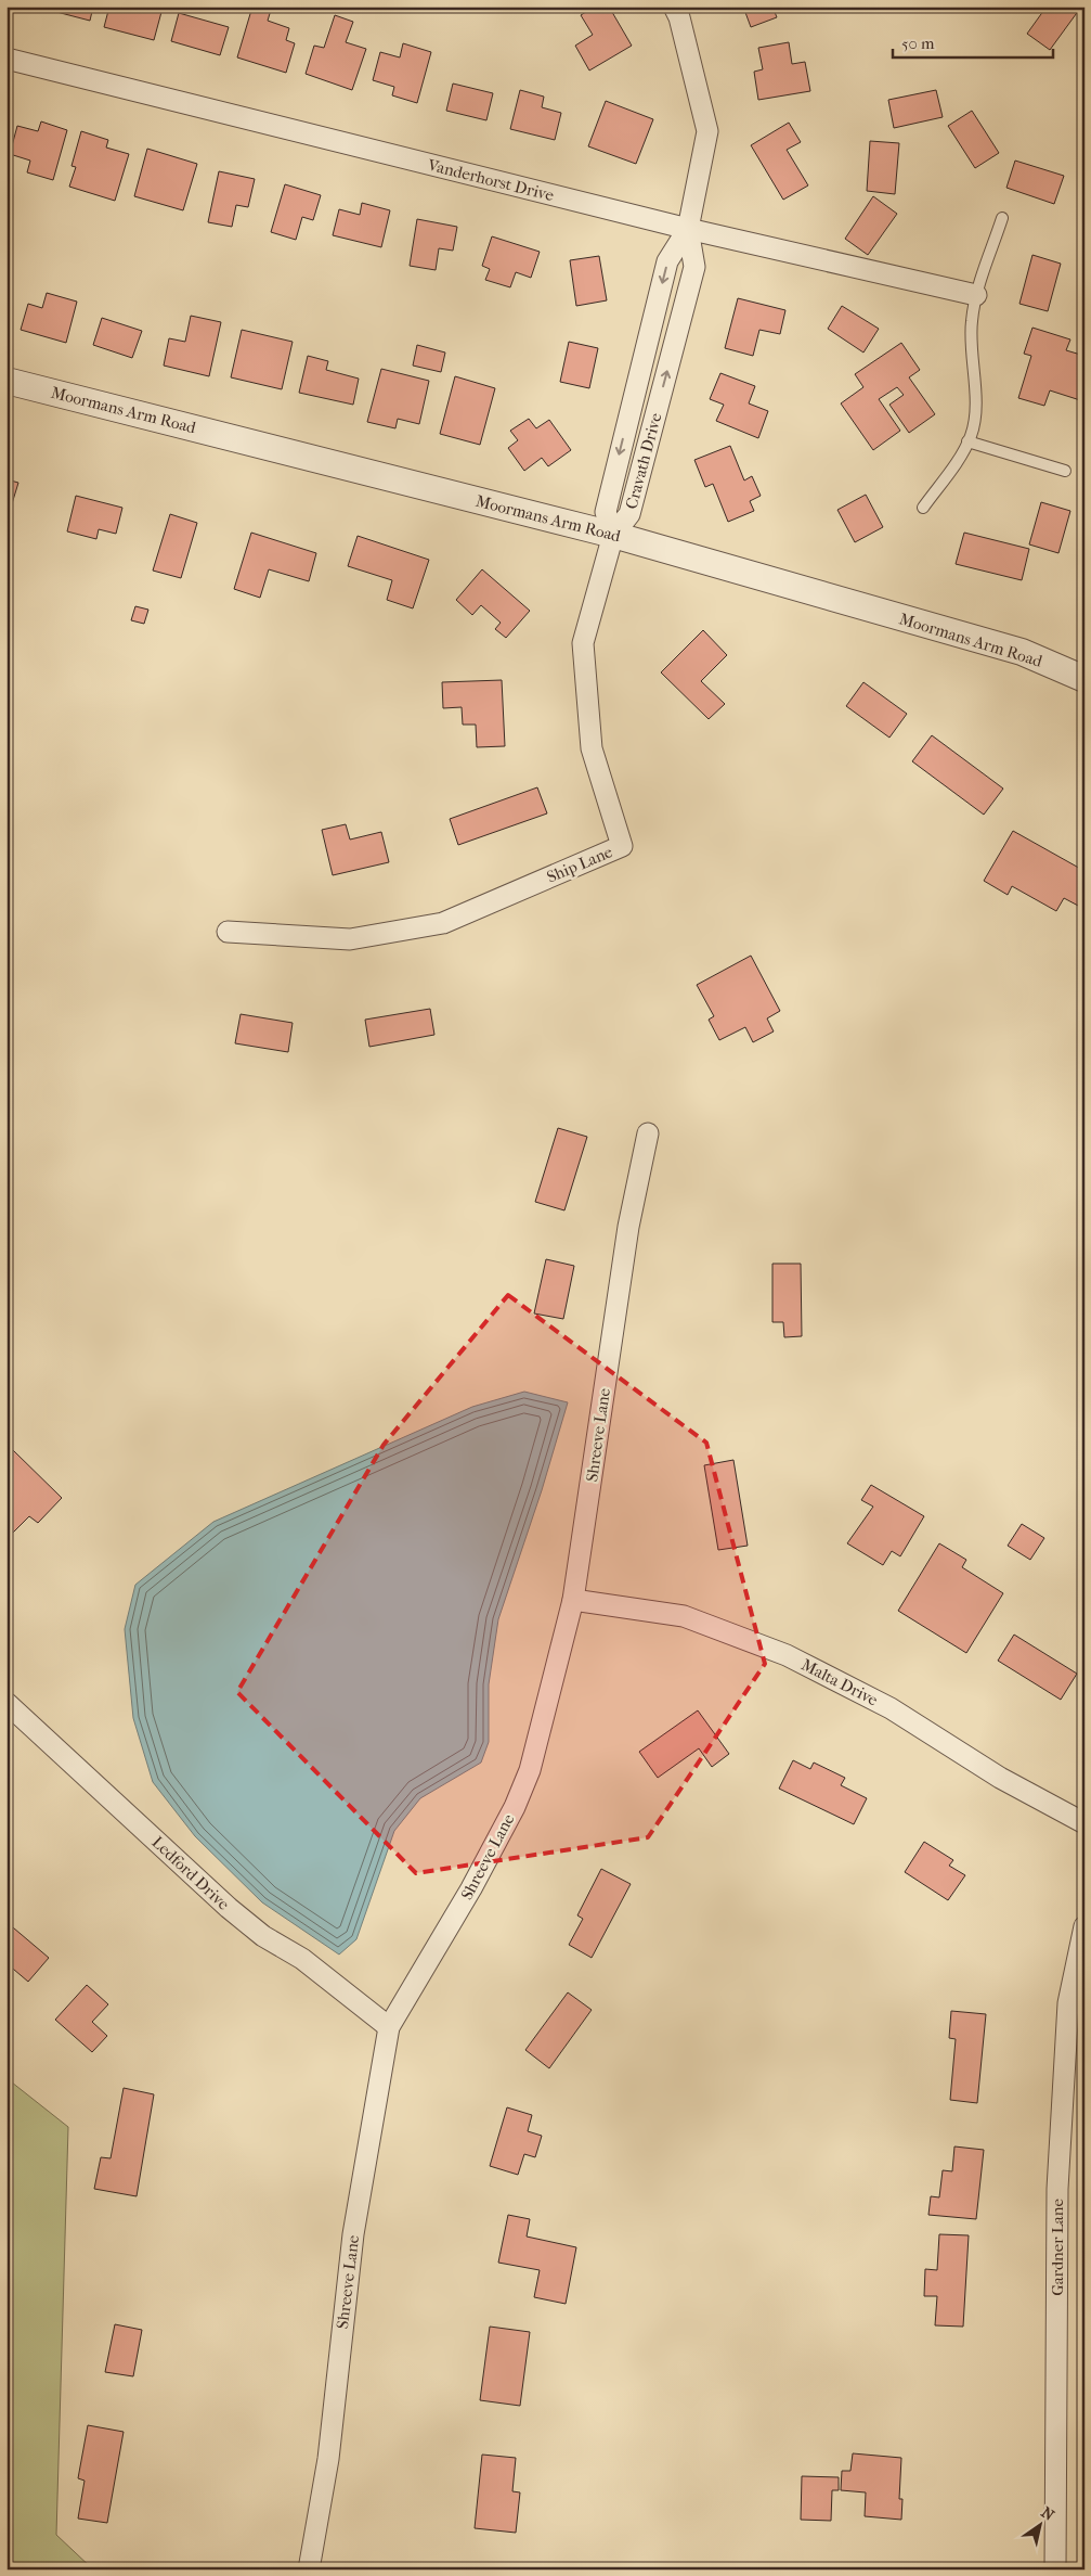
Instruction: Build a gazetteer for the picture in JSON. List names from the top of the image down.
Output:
{
  "streets": {
    "street": [
      "Vanderhorst Drive",
      "Moormans Arm Road",
      "Cravath Drive",
      "Ship Lane",
      "Shreeve Lane",
      "Malta Drive",
      "Ledford Drive",
      "Gardner Lane"
    ]
  },
  "crossings": [
    ["Vanderhorst Drive", "Cravath Drive"],
    ["Moormans Arm Road", "Cravath Drive"],
    ["Moormans Arm Road", "Ship Lane"],
    ["Cravath Drive", "Ship Lane"],
    ["Shreeve Lane", "Malta Drive"],
    ["Shreeve Lane", "Ledford Drive"]
  ],
  "scale_bar": "50 m",
  "north": "top right"
}
